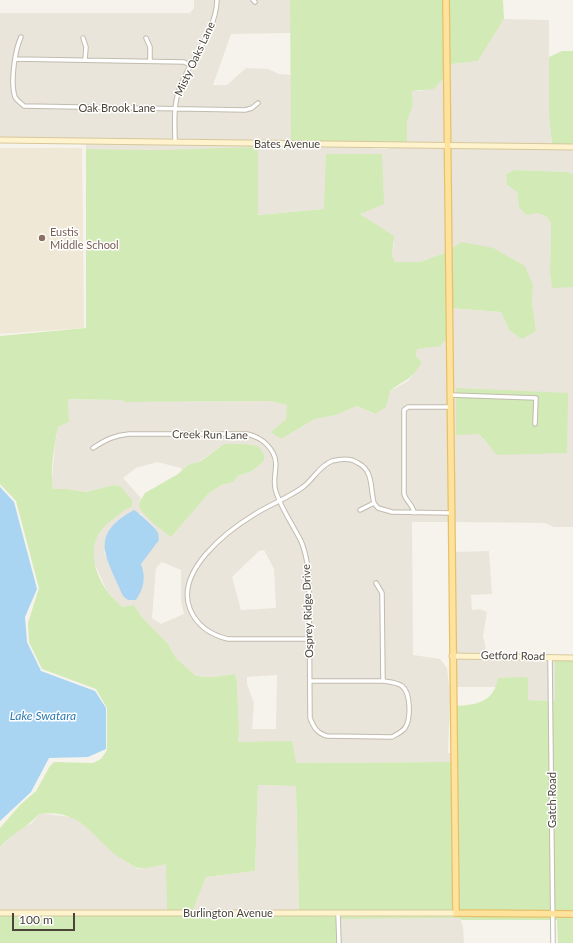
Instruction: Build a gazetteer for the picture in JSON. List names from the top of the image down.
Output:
{
  "streets": {
    "street": [
      "Misty Oaks Lane",
      "Oak Brook Lane",
      "Bates Avenue",
      "Creek Run Lane",
      "Osprey Ridge Drive",
      "Getford Road",
      "Gatch Road",
      "Burlington Avenue"
    ]
  },
  "crossings": [
    ["Misty Oaks Lane", "Oak Brook Lane"],
    ["Misty Oaks Lane", "Bates Avenue"],
    ["Creek Run Lane", "Osprey Ridge Drive"],
    ["Getford Road", "Gatch Road"]
  ],
  "water": ["Lake Swatara"],
  "places": ["Eustis Middle School"],
  "scale_bar": "100 m"
}
